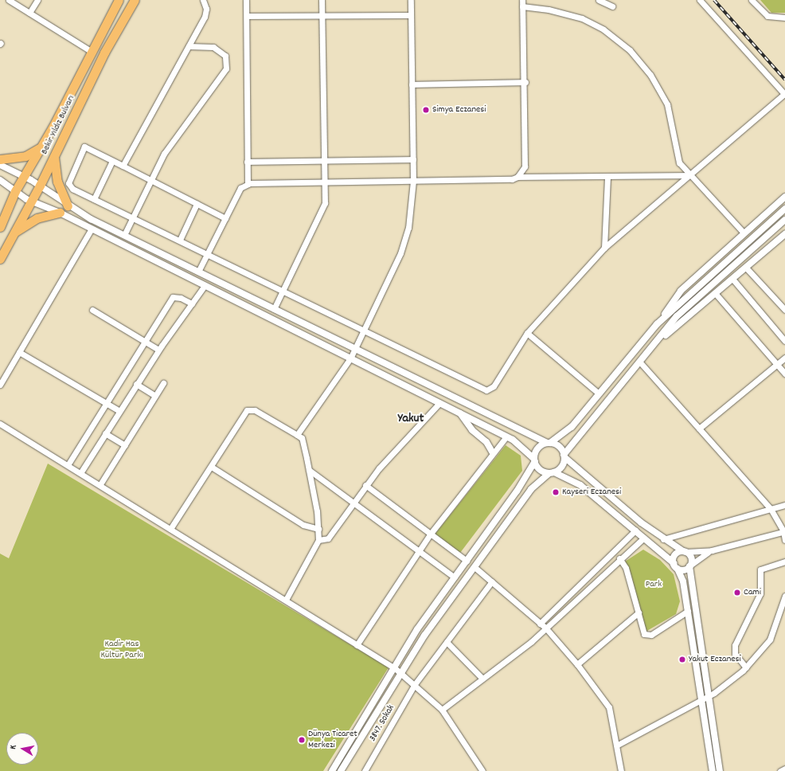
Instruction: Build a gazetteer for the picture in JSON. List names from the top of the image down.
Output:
{
  "streets": {
    "main road": ["Bekir Yıldız Bulvarı"],
    "street": ["3847. Sokak"]
  },
  "districts": ["Yakut"],
  "parks": ["Park", "Kadir Has Kültür Parkı"],
  "places": [
    "Simya Eczanesi",
    "Kayseri Eczanesi",
    "Cami",
    "Yakut Eczanesi",
    "Dünya Ticaret Merkezi"
  ],
  "north": "left"
}
